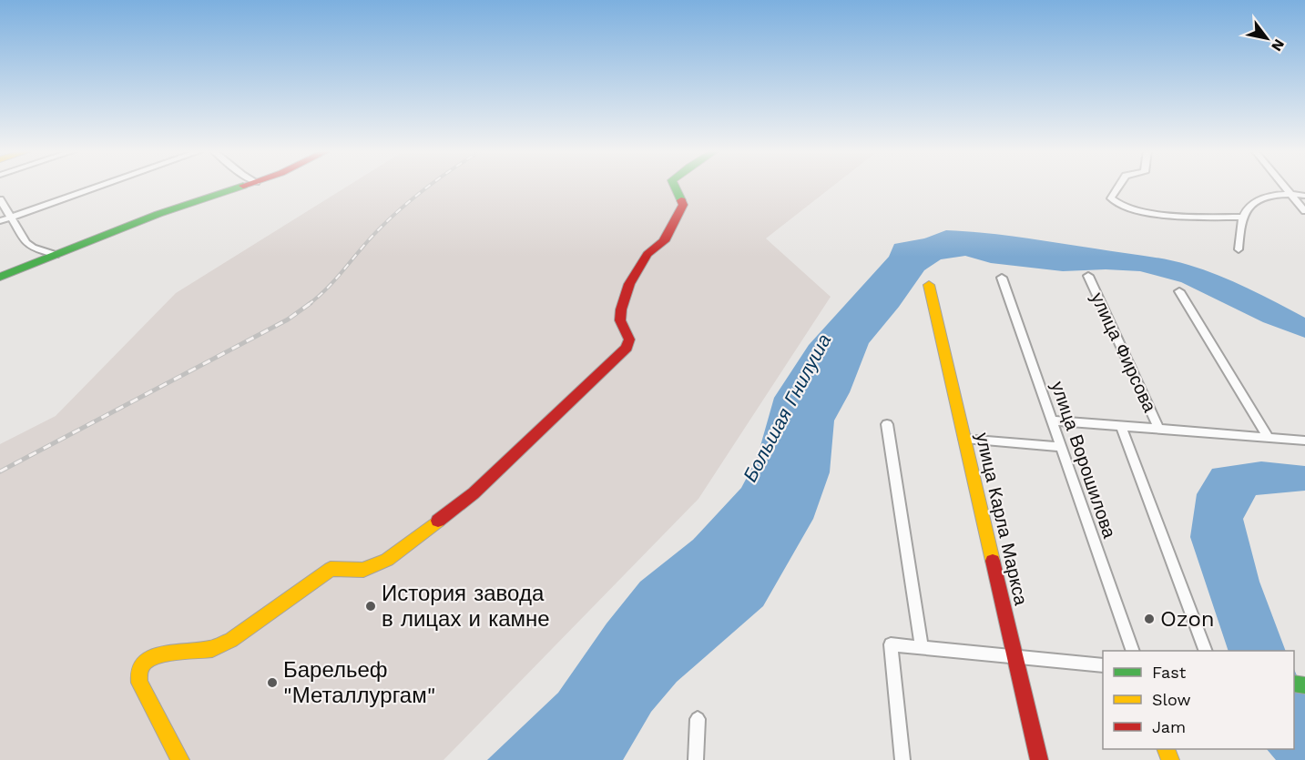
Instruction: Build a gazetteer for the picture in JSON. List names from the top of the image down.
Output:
{
  "streets": {
    "street": ["улица Фирсова", "улица Ворошилова", "улица Карла Маркса"]
  },
  "water": ["Большая Гнилуша"],
  "places": ["История завода в лицах и камне", "Ozon", "Барельеф \"Металлургам\""],
  "legend": ["Fast", "Slow", "Jam"],
  "north": "bottom right"
}
